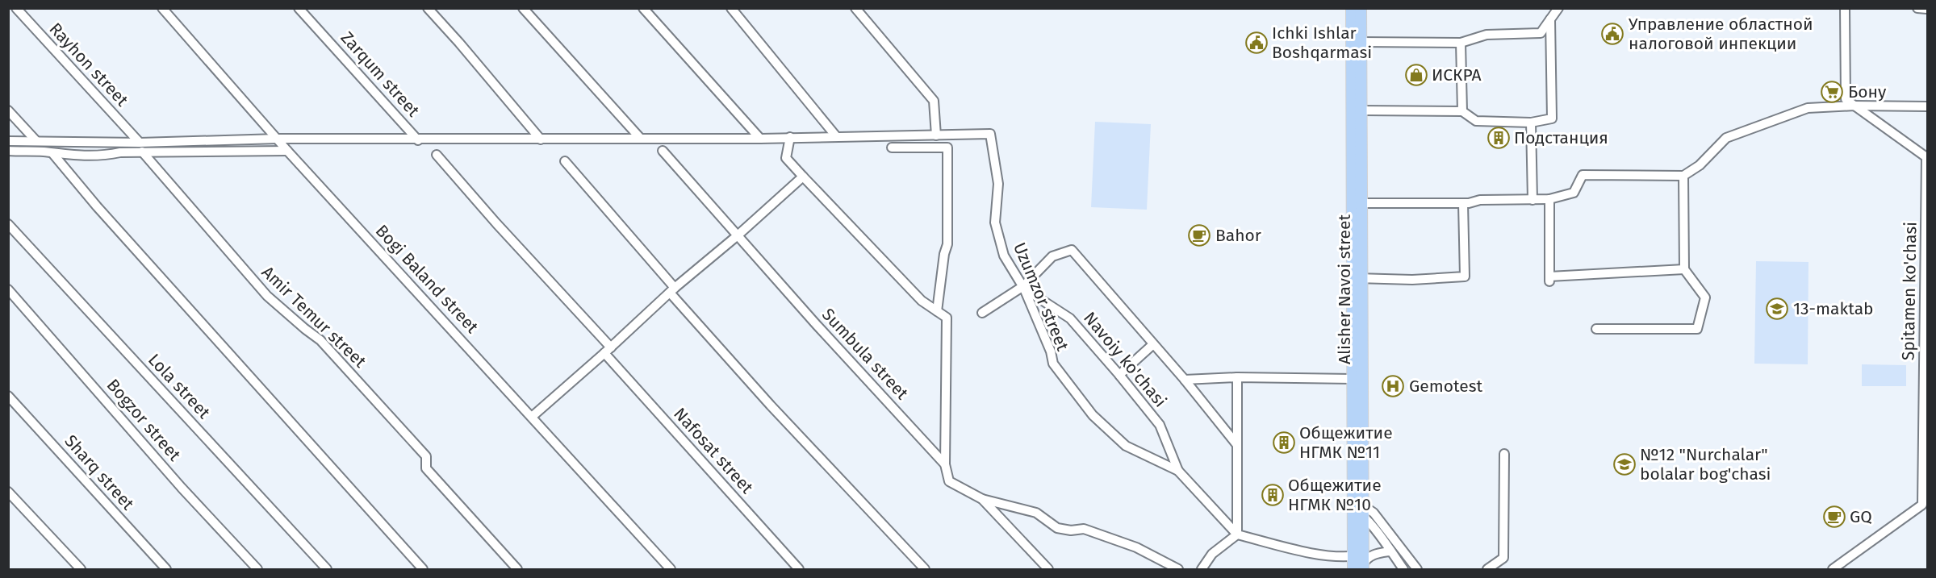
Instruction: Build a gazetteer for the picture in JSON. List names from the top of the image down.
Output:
{
  "streets": {
    "main road": ["Alisher Navoi street"],
    "street": [
      "Rayhon street",
      "Zarqum street",
      "Bogi Baland street",
      "Spitamen ko'chasi",
      "Uzumzor street",
      "Amir Temur street",
      "Sumbula street",
      "Navoiy ko'chasi",
      "Lola street",
      "Bogzor street",
      "Nafosat street",
      "Sharq street"
    ]
  },
  "crossings": [
    ["Uzumzor street", "Navoiy ko'chasi"]
  ],
  "places": {
    "public building": ["Управление областной налоговой инпекции", "Ichki Ishlar Boshqarmasi"],
    "shop": ["ИСКРА"],
    "supermarket": ["Бону"],
    "building": ["Подстанция", "Общежитие НГМК №11", "Общежитие НГМК №10"],
    "cafe": ["Bahor", "GQ"],
    "school or university": ["13-maktab", "№12 \"Nurchalar\" bolalar bog'chasi"],
    "hospital": ["Gemotest"]
  }
}
